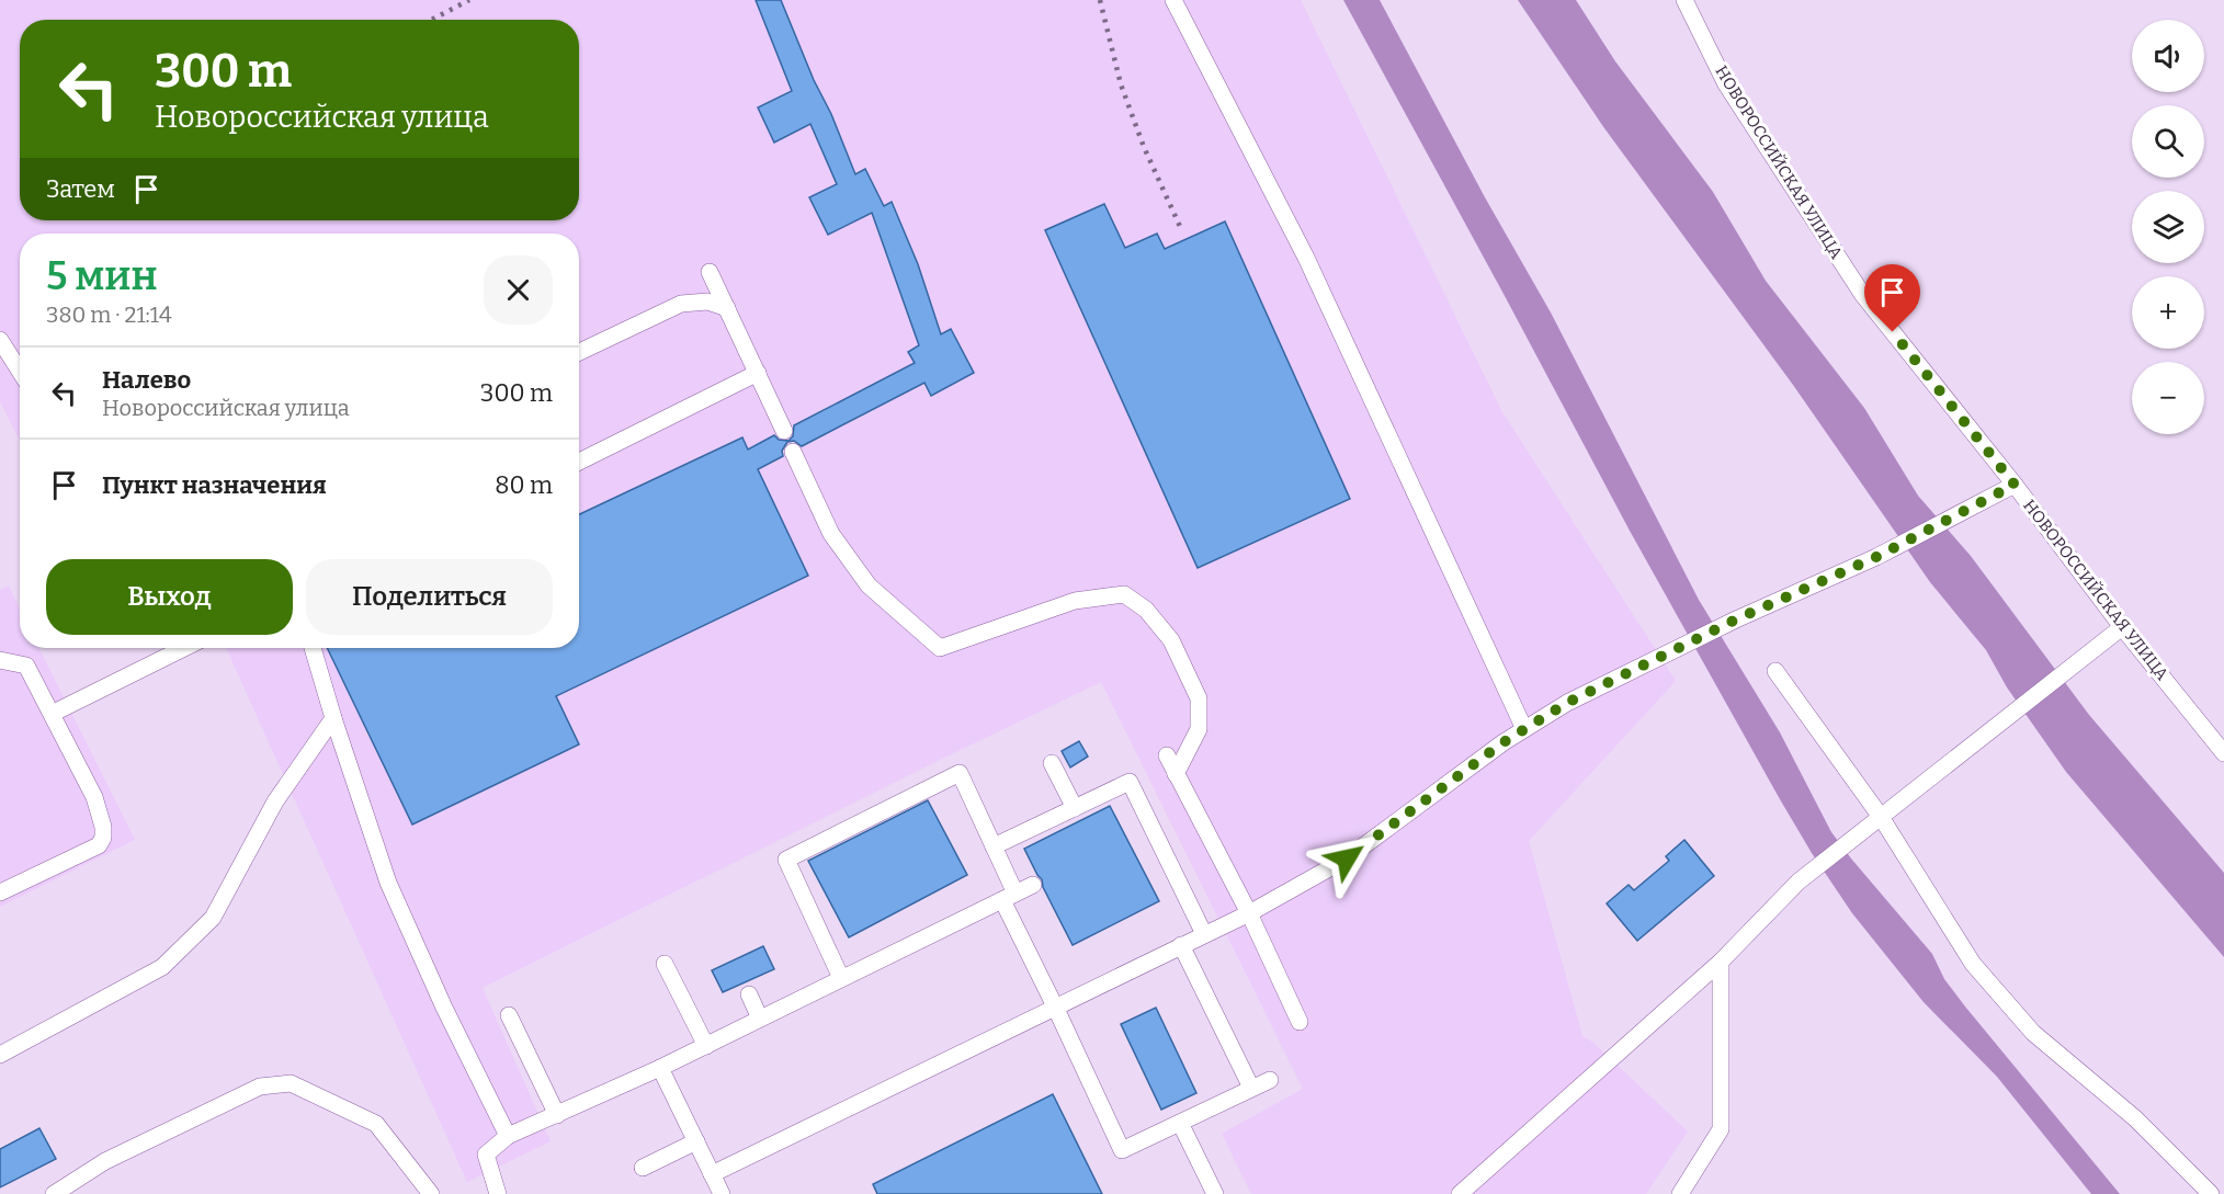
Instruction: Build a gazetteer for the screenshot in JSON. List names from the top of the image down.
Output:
{
  "streets": {
    "street": ["НОВОРОССИЙСКАЯ УЛИЦА"]
  },
  "page": {
    "map_buttons": ["+", "−"],
    "turn": ["300 m", "Новороссийская улица"],
    "then": "Затем",
    "heading": ["5 мин", "380 m · 21:14"],
    "list": [
      {
        "name": "Налево",
        "note": "Новороссийская улица",
        "value": "300 m"
      },
      {
        "name": "Пункт назначения",
        "value": "80 m"
      }
    ],
    "buttons": ["Выход", "Поделиться"]
  }
}
